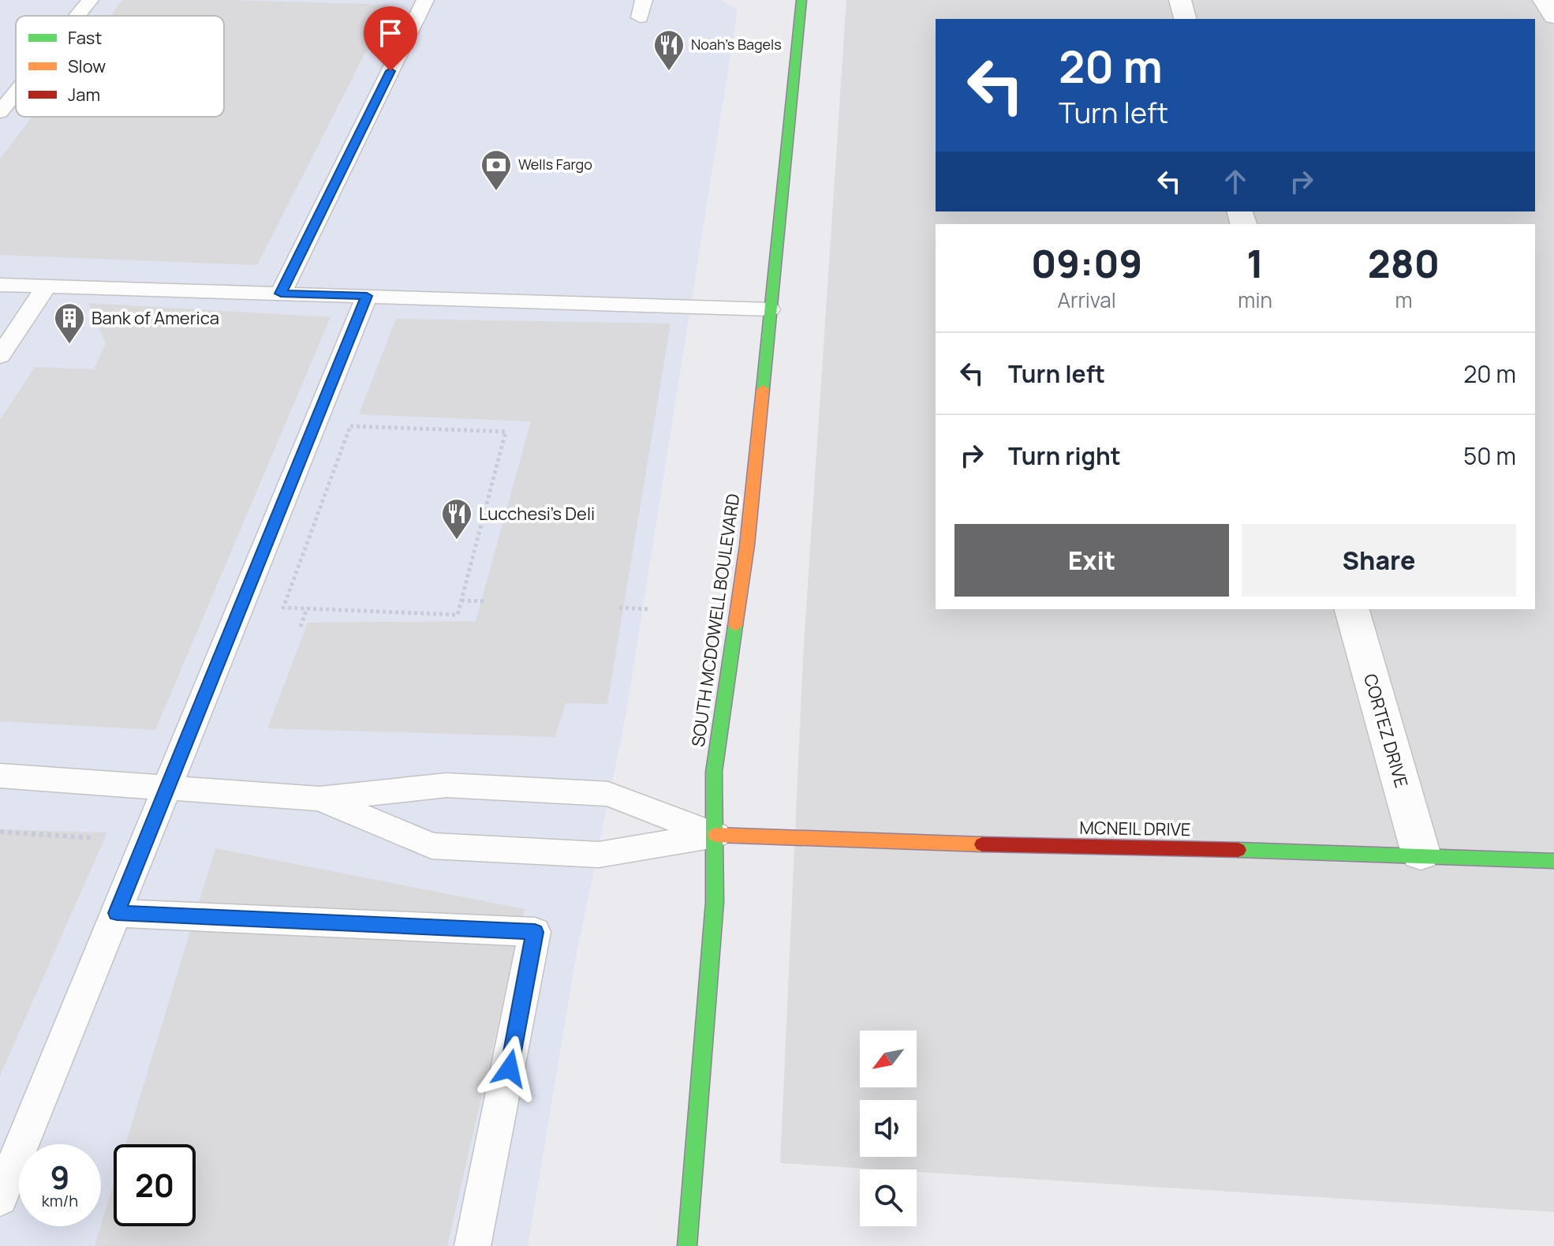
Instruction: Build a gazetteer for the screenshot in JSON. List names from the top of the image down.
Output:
{
  "streets": {
    "main road": ["SOUTH MCDOWELL BOULEVARD", "MCNEIL DRIVE"],
    "street": ["CORTEZ DRIVE"]
  },
  "crossings": [
    ["SOUTH MCDOWELL BOULEVARD", "MCNEIL DRIVE"],
    ["CORTEZ DRIVE", "MCNEIL DRIVE"]
  ],
  "places": {
    "restaurant": ["Noah's Bagels", "Lucchesi's Deli"],
    "bank": ["Wells Fargo"],
    "building": ["Bank of America"]
  },
  "legend": ["Fast", "Slow", "Jam"],
  "north": "bottom left",
  "page": {
    "turn": ["20 m", "Turn left"],
    "eta": [
      "09:09",
      "Arrival",
      "1",
      "min",
      "280",
      "m"
    ],
    "list": [
      {
        "name": "Turn left",
        "value": "20 m"
      },
      {
        "name": "Turn right",
        "value": "50 m"
      }
    ],
    "buttons": ["Exit", "Share"],
    "speed": "9 km/h",
    "limit": "20"
  }
}
